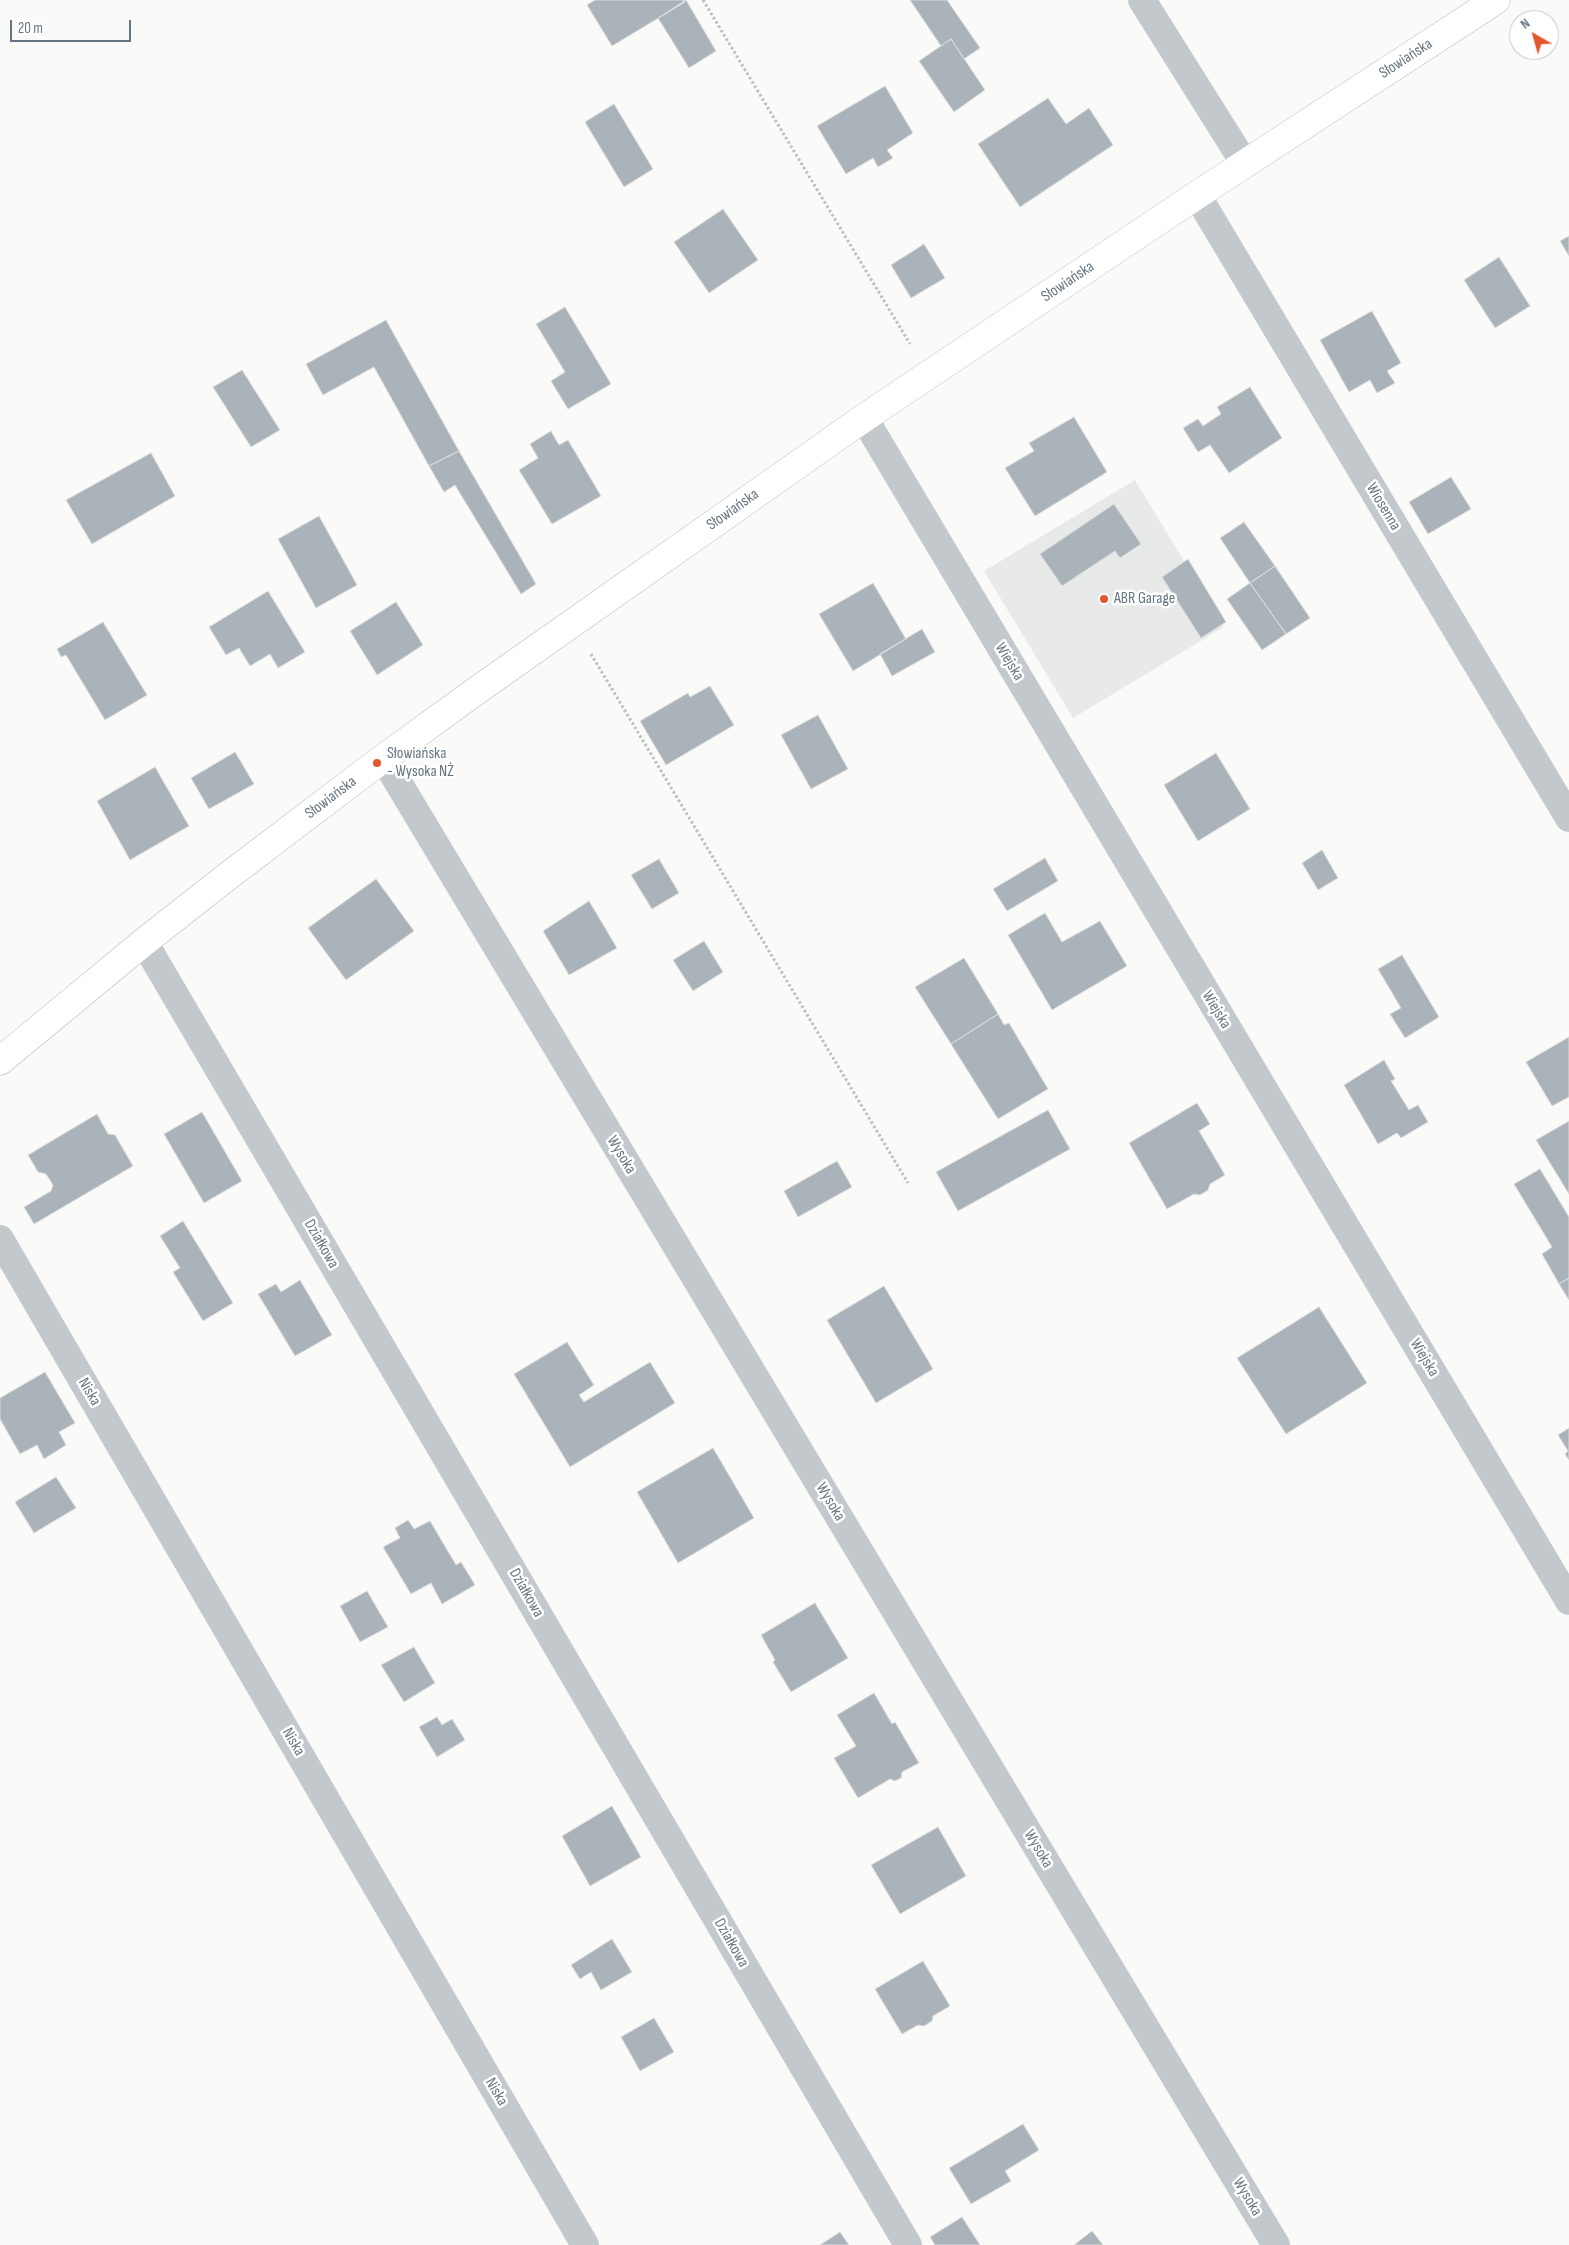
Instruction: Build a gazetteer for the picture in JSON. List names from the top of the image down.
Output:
{
  "streets": {
    "street": [
      "Słowiańska",
      "Wiosenna",
      "Wiejska",
      "Wysoka",
      "Działkowa",
      "Niska"
    ]
  },
  "crossings": [
    ["Słowiańska", "Wiosenna"],
    ["Słowiańska", "Wiejska"],
    ["Słowiańska", "Wysoka"],
    ["Słowiańska", "Działkowa"]
  ],
  "places": ["ABR Garage", "Słowiańska - Wysoka NŻ"],
  "scale_bar": "20 m",
  "north": "top left"
}
